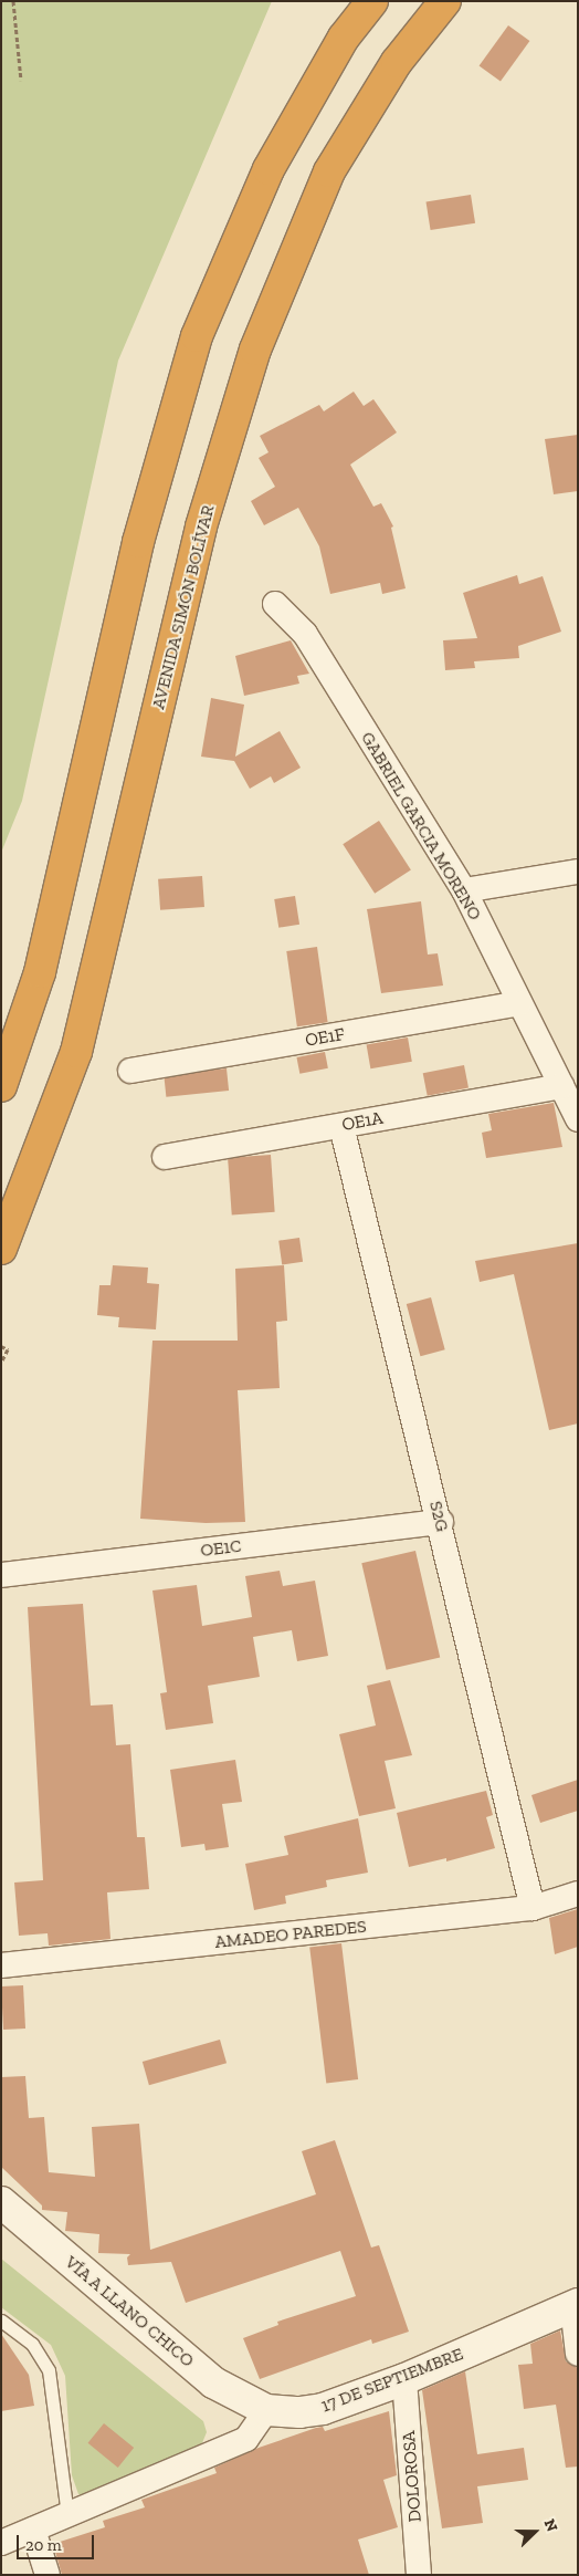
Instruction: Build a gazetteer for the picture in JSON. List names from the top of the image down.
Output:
{
  "streets": {
    "highway": ["AVENIDA SIMÓN BOLÍVAR"],
    "street": [
      "GABRIEL GARCIA MORENO",
      "OE1F",
      "OE1A",
      "S2G",
      "OE1C",
      "AMADEO PAREDES",
      "VÍA A LLANO CHICO",
      "17 DE SEPTIEMBRE",
      "DOLOROSA"
    ]
  },
  "crossings": [
    ["GABRIEL GARCIA MORENO", "OE1F"],
    ["GABRIEL GARCIA MORENO", "OE1A"],
    ["OE1A", "S2G"],
    ["S2G", "OE1C"],
    ["S2G", "AMADEO PAREDES"],
    ["VÍA A LLANO CHICO", "17 DE SEPTIEMBRE"],
    ["17 DE SEPTIEMBRE", "DOLOROSA"]
  ],
  "scale_bar": "20 m",
  "north": "right"
}
